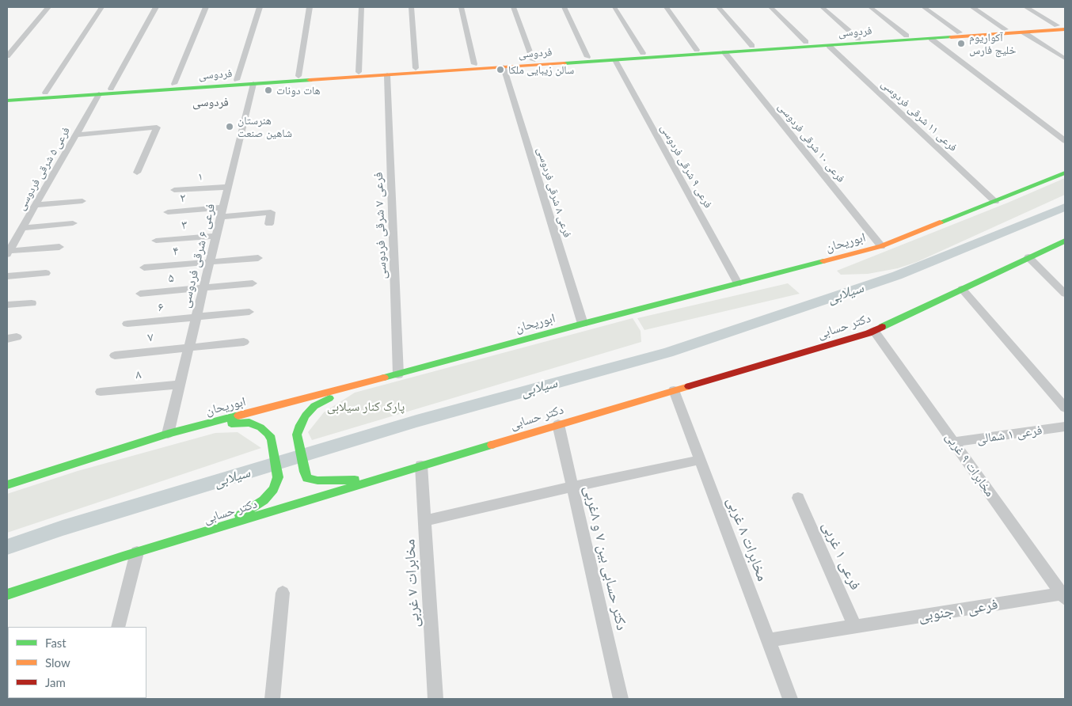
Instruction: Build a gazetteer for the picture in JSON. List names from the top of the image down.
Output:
{
  "streets": {
    "main road": ["فردوسی", "ابوریحان", "دکتر حسابی"],
    "street": [
      "فرعی ۱۱ شرقی فردوسی",
      "فرعی ۱۰ شرقی فردوسی",
      "فرعی ۹ شرقی فردوسی",
      "فرعی ۵ شرقی فردوسی",
      "۱",
      "فرعی ۸ شرقی فردوسی",
      "۲",
      "۳",
      "فرعی ۷ شرقی فردوسی",
      "۴",
      "فرعی ۶ شرقی فردوسی",
      "۵",
      "۶",
      "۷",
      "۸",
      "فرعی ۱ شمالی",
      "مخابرات ۹ غربی",
      "مخابرات ۸ غربی",
      "فرعی ۱ غربی",
      "دکتر حسابی بین ۷ و ۸غربی",
      "مخابرات ۷ غربی",
      "فرعی ۱ جنوبی"
    ]
  },
  "crossings": [
    ["فردوسی", "فرعی ۱۱ شرقی فردوسی"],
    ["فردوسی", "فرعی ۱۰ شرقی فردوسی"],
    ["فردوسی", "فرعی ۹ شرقی فردوسی"],
    ["فردوسی", "فرعی ۵ شرقی فردوسی"],
    ["فردوسی", "فرعی ۸ شرقی فردوسی"],
    ["فردوسی", "فرعی ۷ شرقی فردوسی"],
    ["فردوسی", "فرعی ۶ شرقی فردوسی"],
    ["فرعی ۱۱ شرقی فردوسی", "ابوریحان"],
    ["فرعی ۱۰ شرقی فردوسی", "ابوریحان"],
    ["فرعی ۹ شرقی فردوسی", "ابوریحان"],
    ["۱", "فرعی ۶ شرقی فردوسی"],
    ["فرعی ۸ شرقی فردوسی", "ابوریحان"],
    ["۲", "فرعی ۶ شرقی فردوسی"],
    ["۳", "فرعی ۶ شرقی فردوسی"],
    ["فرعی ۷ شرقی فردوسی", "ابوریحان"],
    ["ابوریحان", "فرعی ۶ شرقی فردوسی"],
    ["۴", "فرعی ۶ شرقی فردوسی"],
    ["فرعی ۶ شرقی فردوسی", "۵"],
    ["فرعی ۶ شرقی فردوسی", "۶"],
    ["فرعی ۶ شرقی فردوسی", "۷"],
    ["فرعی ۶ شرقی فردوسی", "۸"],
    ["دکتر حسابی", "مخابرات ۹ غربی"],
    ["دکتر حسابی", "مخابرات ۸ غربی"],
    ["دکتر حسابی", "دکتر حسابی بین ۷ و ۸غربی"],
    ["دکتر حسابی", "مخابرات ۷ غربی"],
    ["فرعی ۱ شمالی", "مخابرات ۹ غربی"],
    ["مخابرات ۹ غربی", "فرعی ۱ جنوبی"],
    ["مخابرات ۸ غربی", "فرعی ۱ جنوبی"],
    ["فرعی ۱ غربی", "فرعی ۱ جنوبی"]
  ],
  "districts": ["فردوسی"],
  "water": ["سیلابی"],
  "parks": ["پارک کنار سیلابی"],
  "places": [
    "آکواریوم خلیج فارس",
    "سالن زیبایی ملکا",
    "هات دونات",
    "هنرستان شاهین صنعت"
  ],
  "legend": ["Fast", "Slow", "Jam"]
}
